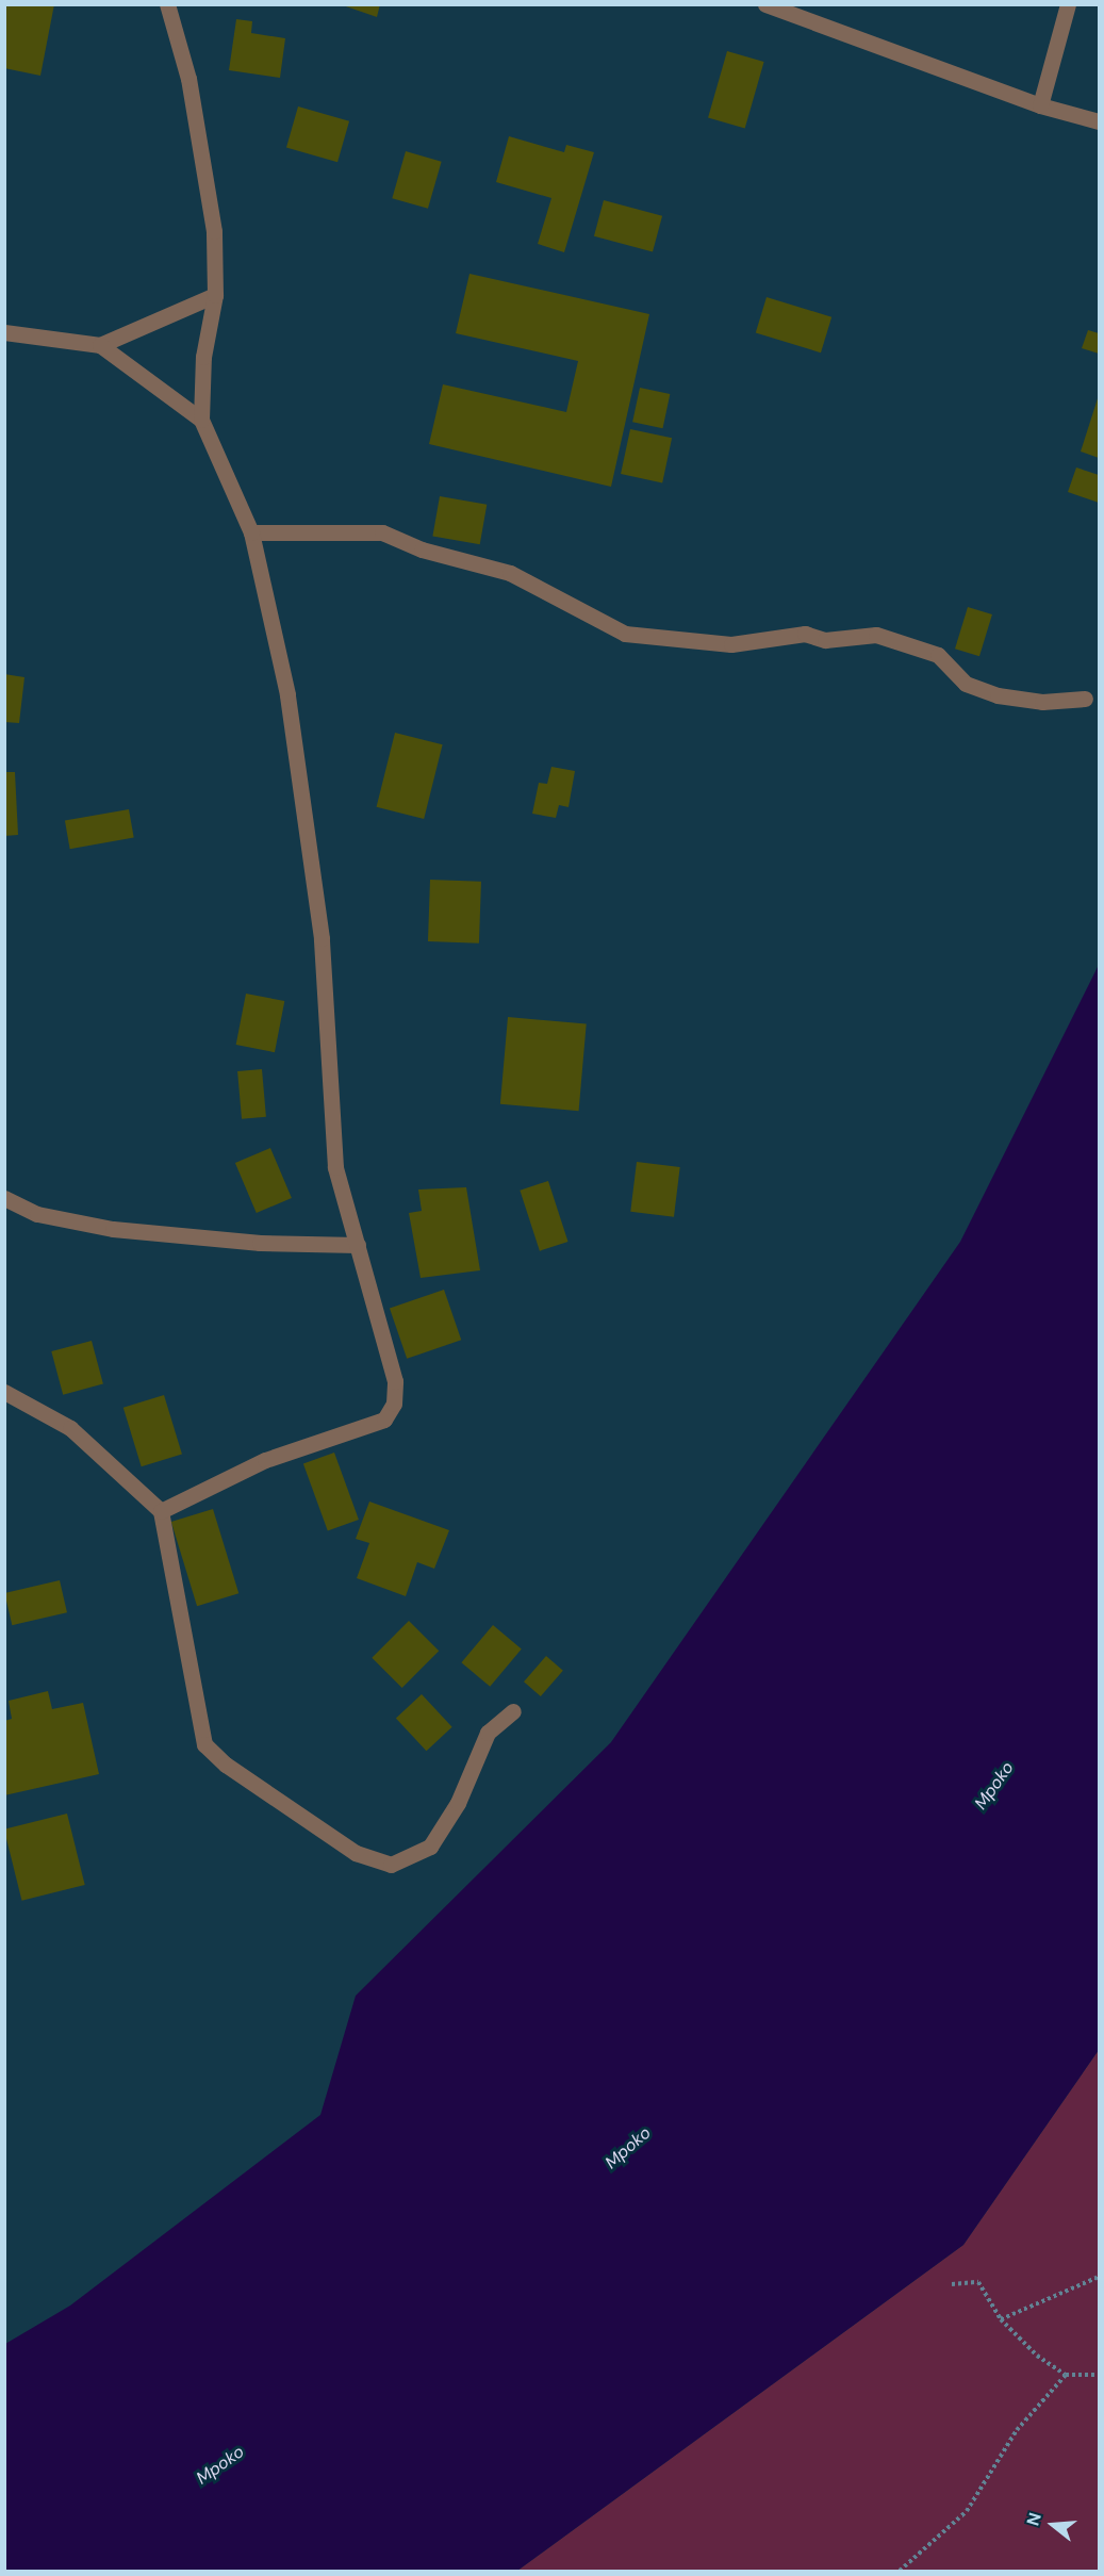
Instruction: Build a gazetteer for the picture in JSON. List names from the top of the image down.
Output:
{
  "water": ["Mpoko"],
  "north": "left"
}
